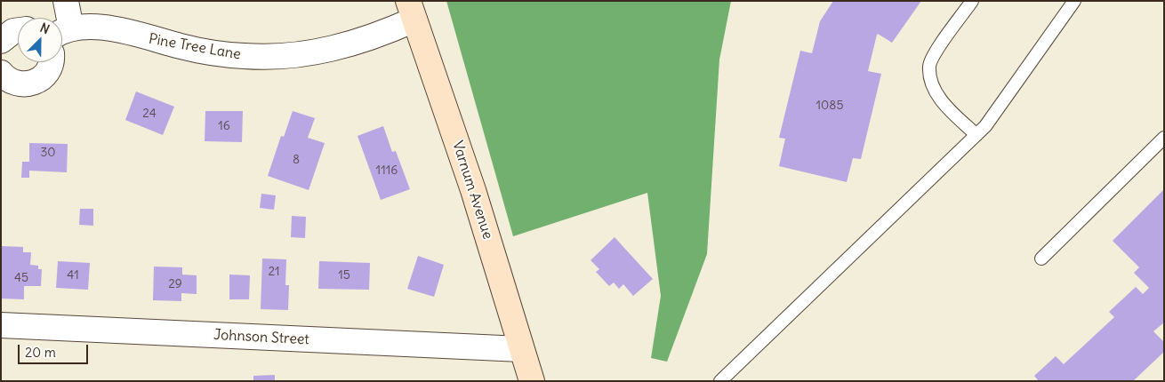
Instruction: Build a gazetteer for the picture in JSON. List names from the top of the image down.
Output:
{
  "streets": {
    "main road": ["Varnum Avenue"],
    "street": ["Pine Tree Lane", "Johnson Street"]
  },
  "crossings": [
    ["Pine Tree Lane", "Varnum Avenue"],
    ["Varnum Avenue", "Johnson Street"]
  ],
  "house_numbers": [
    "1085",
    "24",
    "16",
    "30",
    "8",
    "1116",
    "21",
    "41",
    "15",
    "45",
    "29"
  ],
  "scale_bar": "20 m",
  "north": "top right"
}
